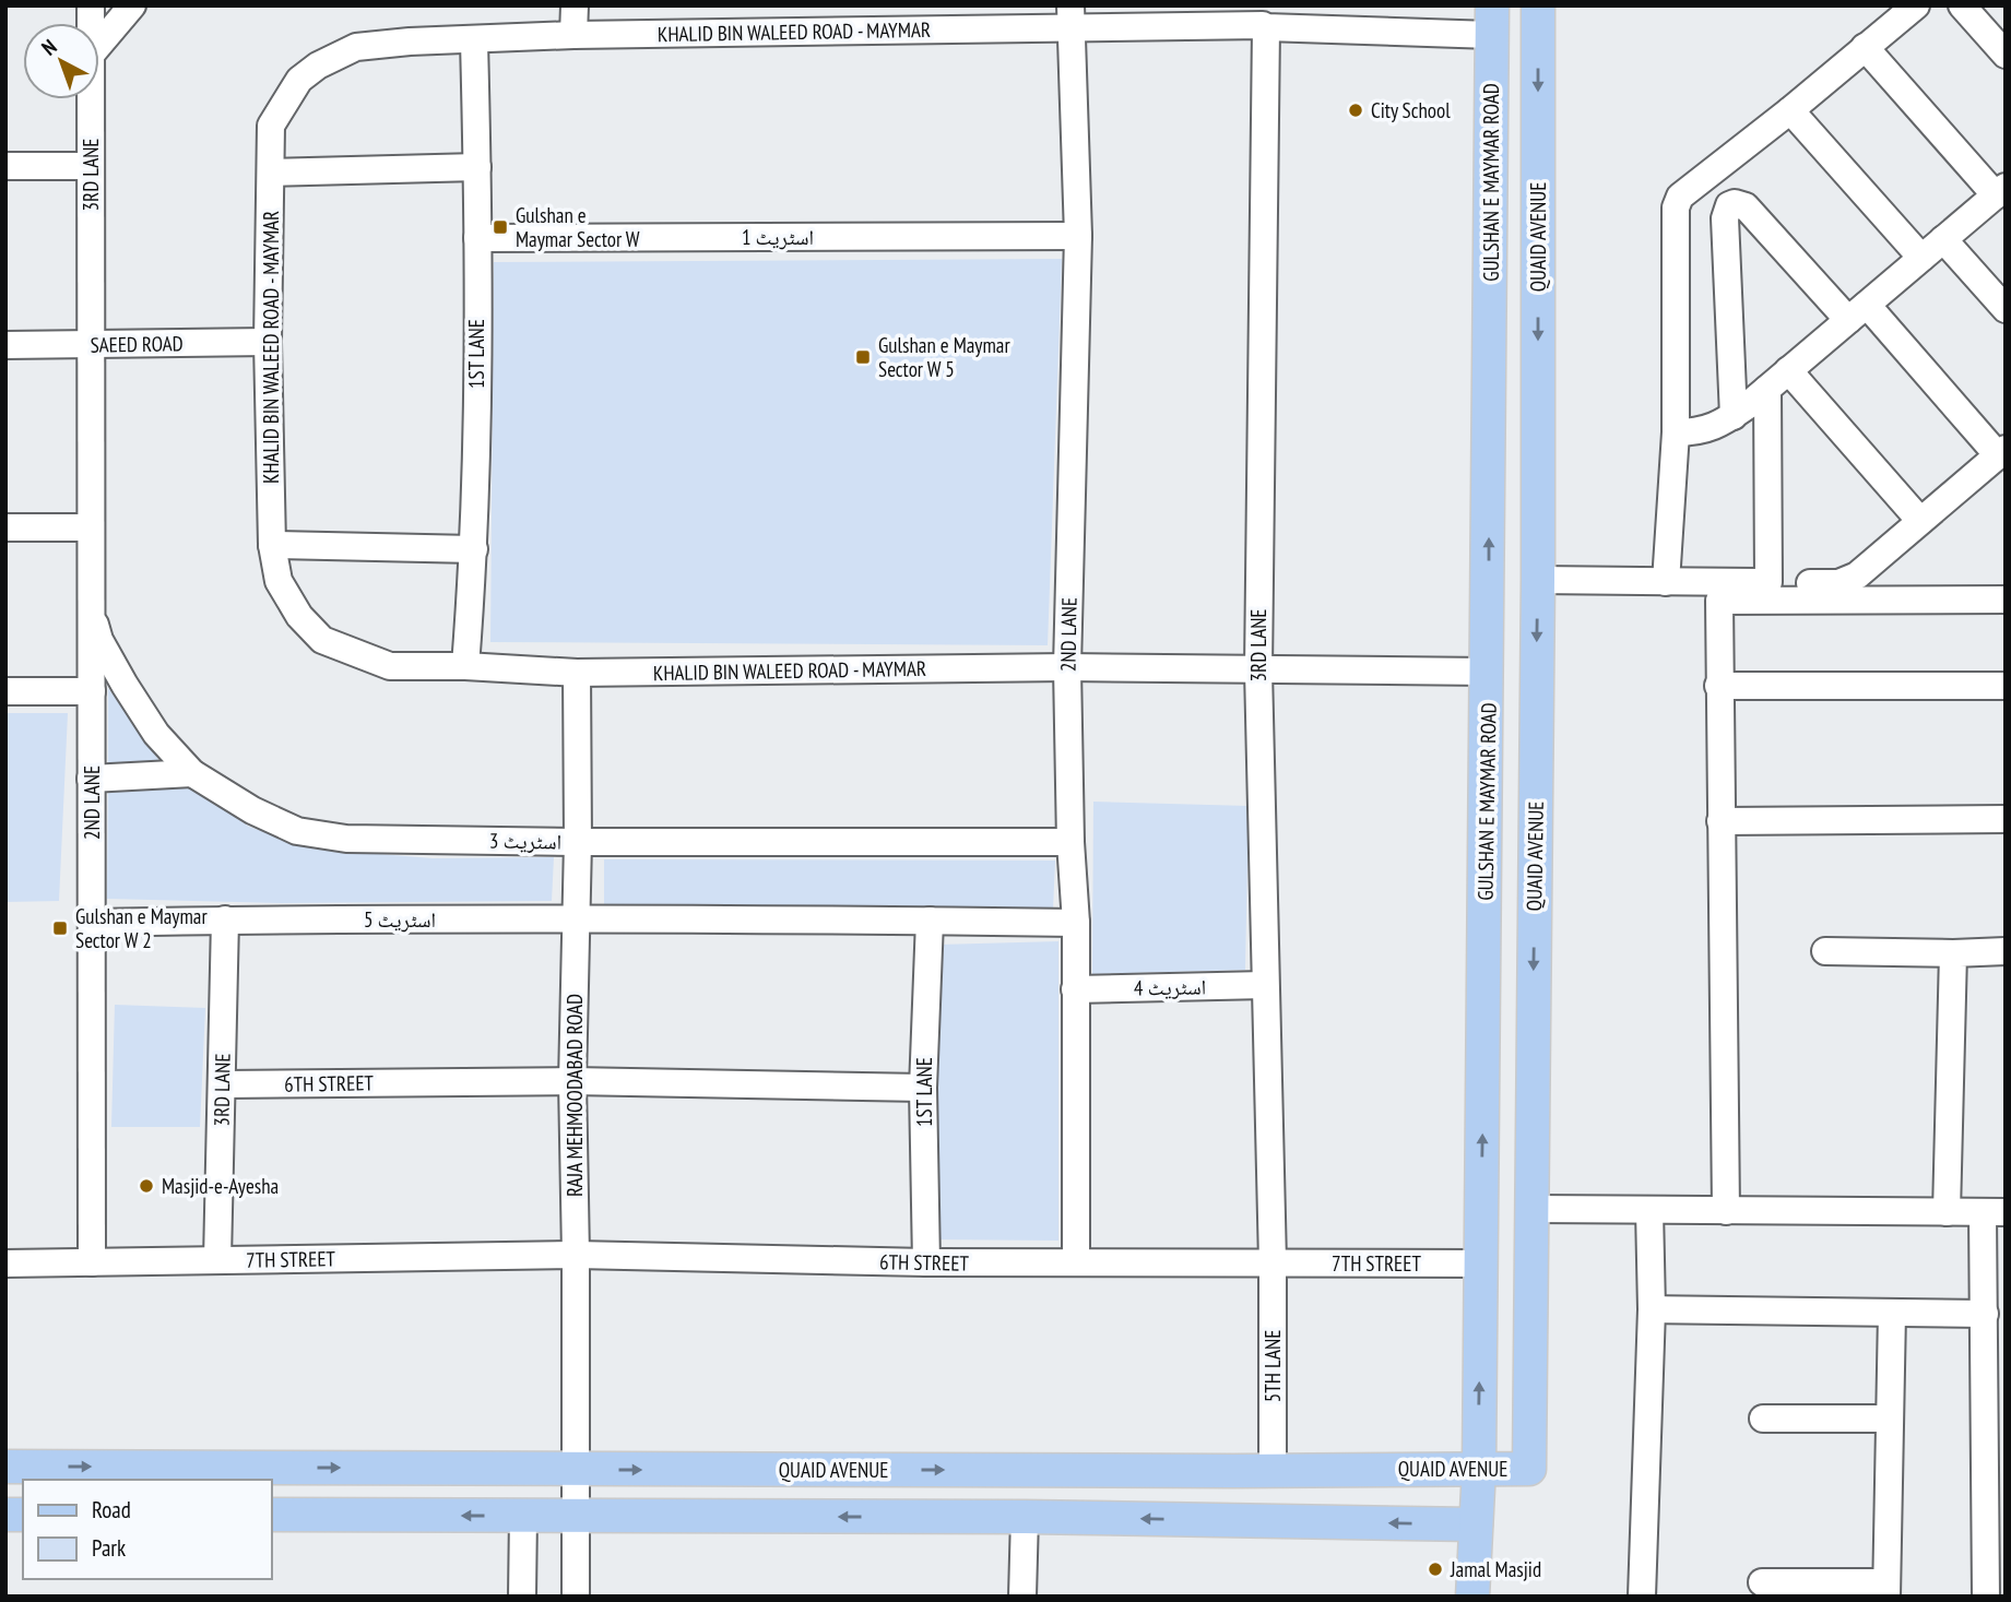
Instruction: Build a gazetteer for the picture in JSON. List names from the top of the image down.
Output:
{
  "streets": {
    "main road": ["GULSHAN E MAYMAR ROAD", "QUAID AVENUE"],
    "street": [
      "KHALID BIN WALEED ROAD - MAYMAR",
      "3RD LANE",
      "اسٹریٹ 1",
      "SAEED ROAD",
      "1ST LANE",
      "2ND LANE",
      "اسٹریٹ 3",
      "اسٹریٹ 5",
      "اسٹریٹ 4",
      "6TH STREET",
      "RAJA MEHMOODABAD ROAD",
      "7TH STREET",
      "5TH LANE"
    ]
  },
  "crossings": [
    ["KHALID BIN WALEED ROAD - MAYMAR", "3RD LANE"],
    ["KHALID BIN WALEED ROAD - MAYMAR", "GULSHAN E MAYMAR ROAD"],
    ["KHALID BIN WALEED ROAD - MAYMAR", "SAEED ROAD"],
    ["KHALID BIN WALEED ROAD - MAYMAR", "1ST LANE"],
    ["KHALID BIN WALEED ROAD - MAYMAR", "2ND LANE"],
    ["KHALID BIN WALEED ROAD - MAYMAR", "RAJA MEHMOODABAD ROAD"],
    ["3RD LANE", "SAEED ROAD"],
    ["3RD LANE", "2ND LANE"],
    ["3RD LANE", "اسٹریٹ 5"],
    ["3RD LANE", "اسٹریٹ 4"],
    ["3RD LANE", "6TH STREET"],
    ["3RD LANE", "7TH STREET"],
    ["3RD LANE", "5TH LANE"],
    ["GULSHAN E MAYMAR ROAD", "QUAID AVENUE"],
    ["GULSHAN E MAYMAR ROAD", "7TH STREET"],
    ["اسٹریٹ 1", "1ST LANE"],
    ["اسٹریٹ 1", "2ND LANE"],
    ["QUAID AVENUE", "RAJA MEHMOODABAD ROAD"],
    ["QUAID AVENUE", "5TH LANE"],
    ["SAEED ROAD", "2ND LANE"],
    ["1ST LANE", "6TH STREET"],
    ["2ND LANE", "اسٹریٹ 3"],
    ["2ND LANE", "اسٹریٹ 4"],
    ["2ND LANE", "6TH STREET"],
    ["2ND LANE", "7TH STREET"],
    ["اسٹریٹ 3", "RAJA MEHMOODABAD ROAD"],
    ["اسٹریٹ 5", "RAJA MEHMOODABAD ROAD"],
    ["6TH STREET", "RAJA MEHMOODABAD ROAD"],
    ["6TH STREET", "7TH STREET"],
    ["6TH STREET", "5TH LANE"],
    ["RAJA MEHMOODABAD ROAD", "7TH STREET"],
    ["7TH STREET", "5TH LANE"]
  ],
  "one_way": ["GULSHAN E MAYMAR ROAD"],
  "places": {
    "other": ["City School", "Masjid-e-Ayesha", "Jamal Masjid"],
    "transit": ["Gulshan e Maymar Sector W", "Gulshan e Maymar Sector W 5", "Gulshan e Maymar Sector W 2"]
  },
  "legend": ["Road", "Park"],
  "north": "top left"
}
